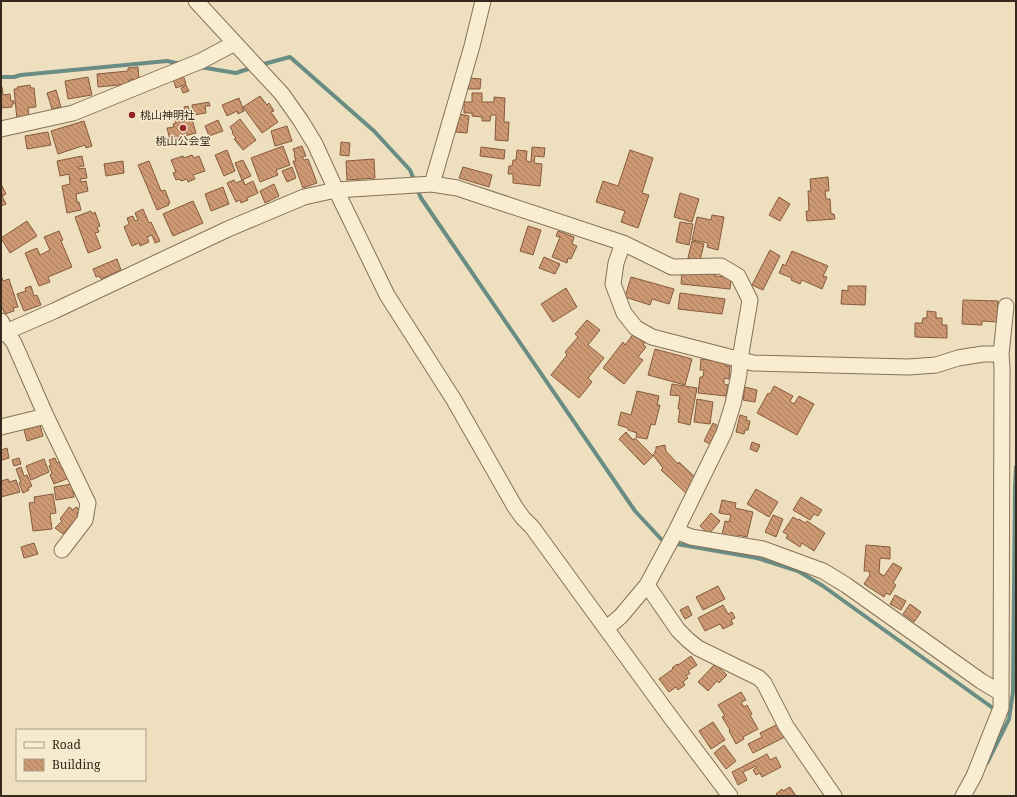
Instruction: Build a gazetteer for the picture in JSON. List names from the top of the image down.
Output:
{
  "places": ["桃山神明社", "桃山公会堂"],
  "legend": ["Road", "Building"]
}
